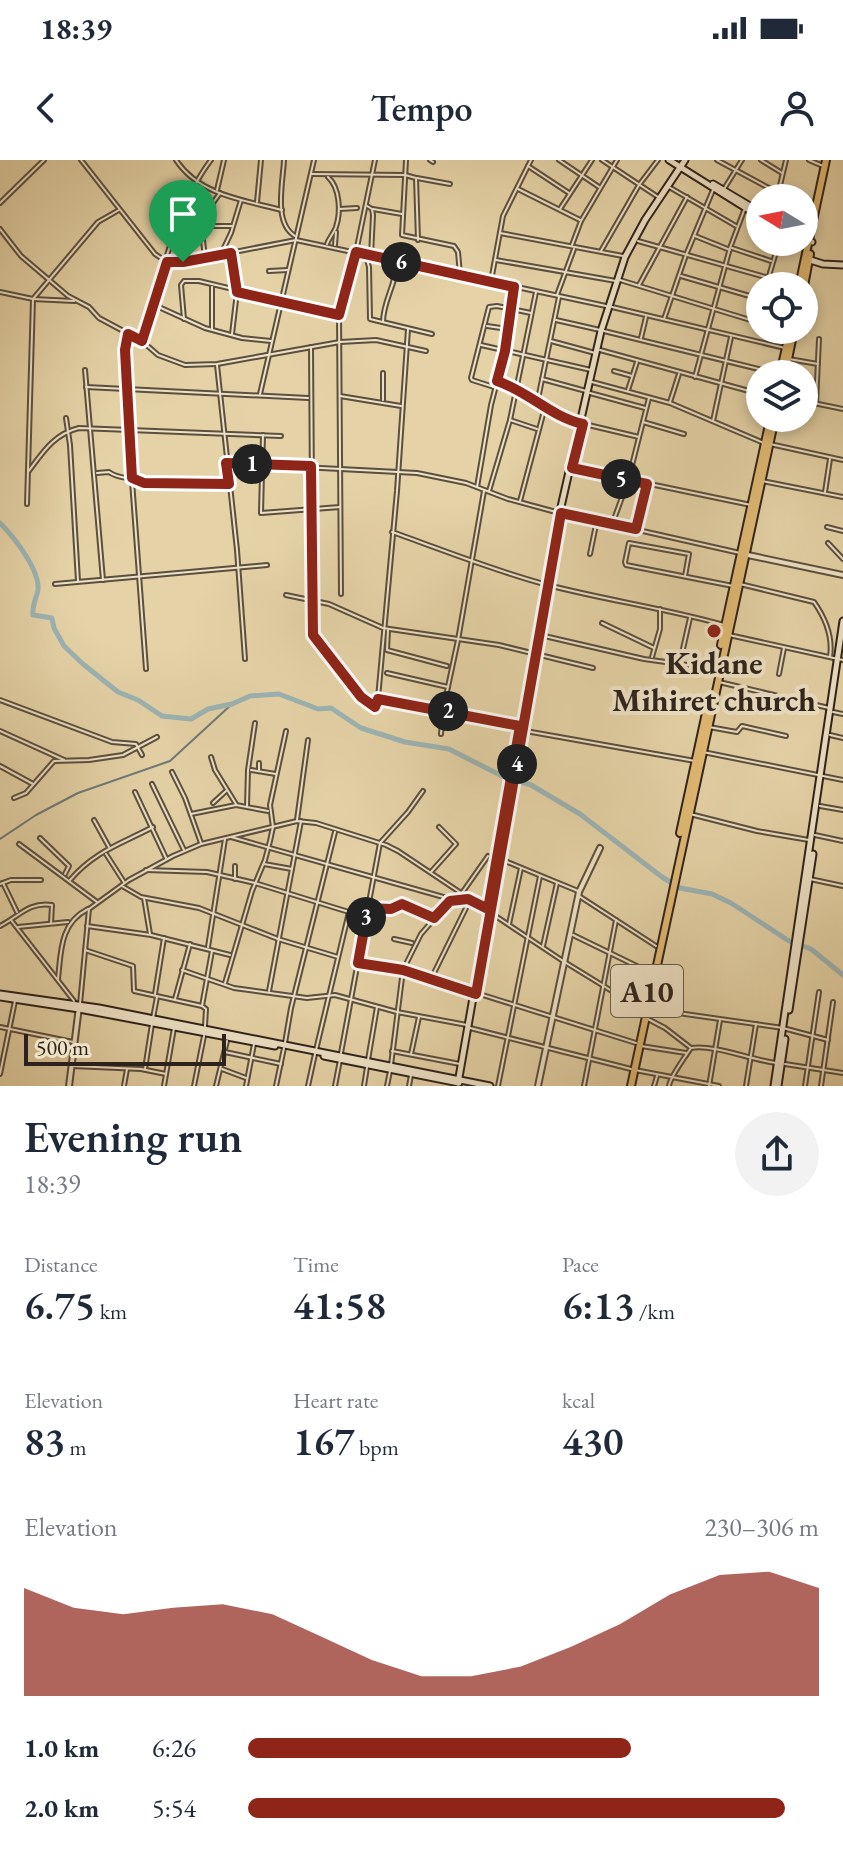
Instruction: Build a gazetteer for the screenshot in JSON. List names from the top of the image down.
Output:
{
  "streets": {
    "highway": ["A10"]
  },
  "places": ["Kidane Mihiret church"],
  "scale_bar": "500 m",
  "north": "left",
  "page": {
    "status": "18:39",
    "header": "Tempo",
    "pins": [
      "6",
      "1",
      "5",
      "2",
      "4",
      "3"
    ],
    "scale": "500 m",
    "heading": ["Evening run", "18:39"],
    "stats": [
      ["Distance", "6.75 km"],
      ["Time", "41:58"],
      ["Pace", "6:13 /km"],
      ["Elevation", "83 m"],
      ["Heart rate", "167 bpm"],
      ["kcal", "430"]
    ],
    "chart": ["Elevation", "230–306 m"],
    "list": [
      {
        "name": "1.0 km",
        "note": "6:26"
      },
      {
        "name": "2.0 km",
        "note": "5:54"
      }
    ]
  }
}
